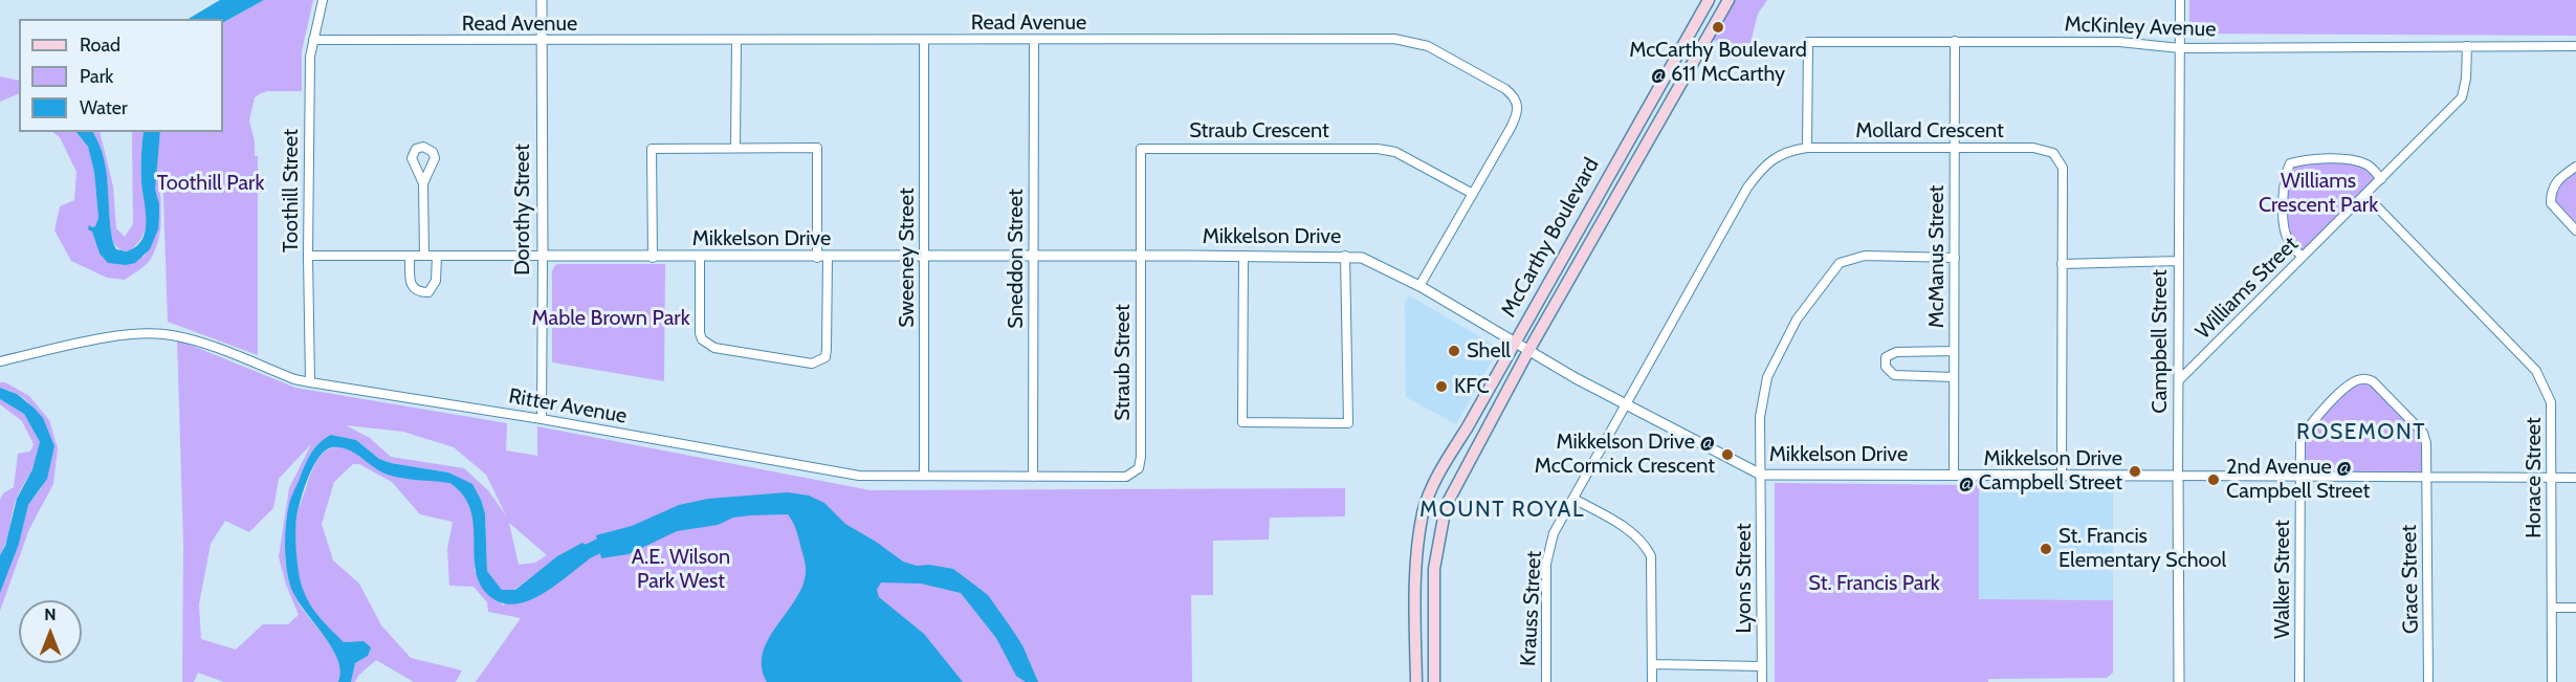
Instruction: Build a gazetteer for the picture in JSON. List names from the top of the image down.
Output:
{
  "streets": {
    "main road": ["McCarthy Boulevard"],
    "street": [
      "Read Avenue",
      "McKinley Avenue",
      "Straub Crescent",
      "Mollard Crescent",
      "Toothill Street",
      "Dorothy Street",
      "Mikkelson Drive",
      "McManus Street",
      "Sweeney Street",
      "Sneddon Street",
      "Williams Street",
      "Campbell Street",
      "Straub Street",
      "Ritter Avenue",
      "Horace Street",
      "Lyons Street",
      "Walker Street",
      "Grace Street",
      "Krauss Street"
    ]
  },
  "crossings": [
    ["Read Avenue", "Straub Crescent"],
    ["Read Avenue", "Toothill Street"],
    ["Read Avenue", "Dorothy Street"],
    ["Read Avenue", "Mikkelson Drive"],
    ["Read Avenue", "Sweeney Street"],
    ["Read Avenue", "Sneddon Street"],
    ["McKinley Avenue", "Mollard Crescent"],
    ["McKinley Avenue", "McManus Street"],
    ["McKinley Avenue", "Williams Street"],
    ["McKinley Avenue", "Campbell Street"],
    ["Straub Crescent", "Mikkelson Drive"],
    ["Straub Crescent", "Straub Street"],
    ["Mollard Crescent", "Mikkelson Drive"],
    ["Mollard Crescent", "McManus Street"],
    ["Mollard Crescent", "Krauss Street"],
    ["Toothill Street", "Mikkelson Drive"],
    ["Toothill Street", "Ritter Avenue"],
    ["Dorothy Street", "Mikkelson Drive"],
    ["Dorothy Street", "Ritter Avenue"],
    ["Mikkelson Drive", "McCarthy Boulevard"],
    ["Mikkelson Drive", "McManus Street"],
    ["Mikkelson Drive", "Sweeney Street"],
    ["Mikkelson Drive", "Sneddon Street"],
    ["Mikkelson Drive", "Campbell Street"],
    ["Mikkelson Drive", "Straub Street"],
    ["Mikkelson Drive", "Lyons Street"],
    ["Mikkelson Drive", "Krauss Street"],
    ["McManus Street", "Lyons Street"],
    ["Sweeney Street", "Ritter Avenue"],
    ["Sneddon Street", "Ritter Avenue"],
    ["Williams Street", "Campbell Street"],
    ["Williams Street", "Horace Street"],
    ["Straub Street", "Ritter Avenue"],
    ["Walker Street", "Grace Street"]
  ],
  "districts": ["ROSEMONT", "MOUNT ROYAL"],
  "parks": [
    "Williams Crescent Park",
    "Toothill Park",
    "Mable Brown Park",
    "A.E. Wilson Park West",
    "St. Francis Park"
  ],
  "places": [
    "McCarthy Boulevard @ 611 McCarthy",
    "Shell",
    "KFC",
    "Mikkelson Drive @ McCormick Crescent",
    "Mikkelson Drive @ Campbell Street",
    "2nd Avenue @ Campbell Street",
    "St. Francis Elementary School"
  ],
  "legend": ["Road", "Park", "Water"],
  "north": "top"
}
